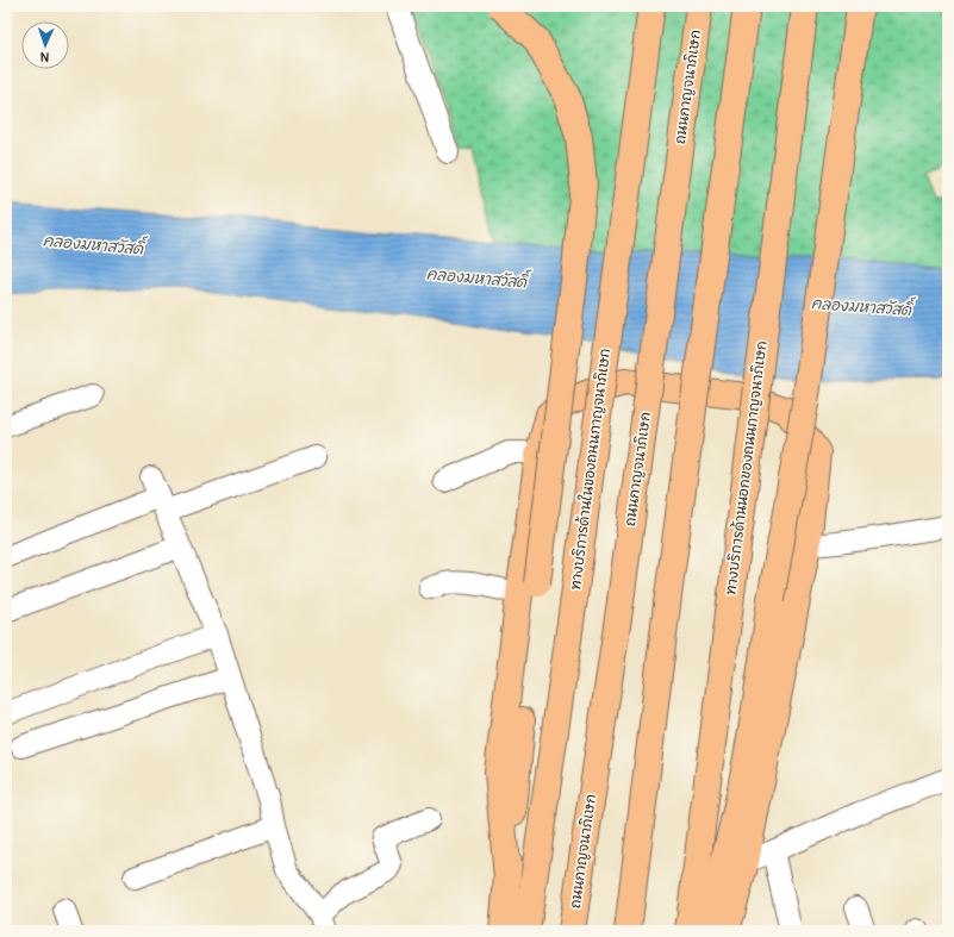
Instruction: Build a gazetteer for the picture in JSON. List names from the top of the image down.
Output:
{
  "streets": {
    "main road": ["ถนนกาญจนาภิเษก", "ทางบริการด้านนอกของถนนกาญจนาภิเษก", "ทางบริการด้านในของถนนกาญจนาภิเษก"]
  },
  "water": ["คลองมหาสวัสดิ์"],
  "north": "bottom"
}
